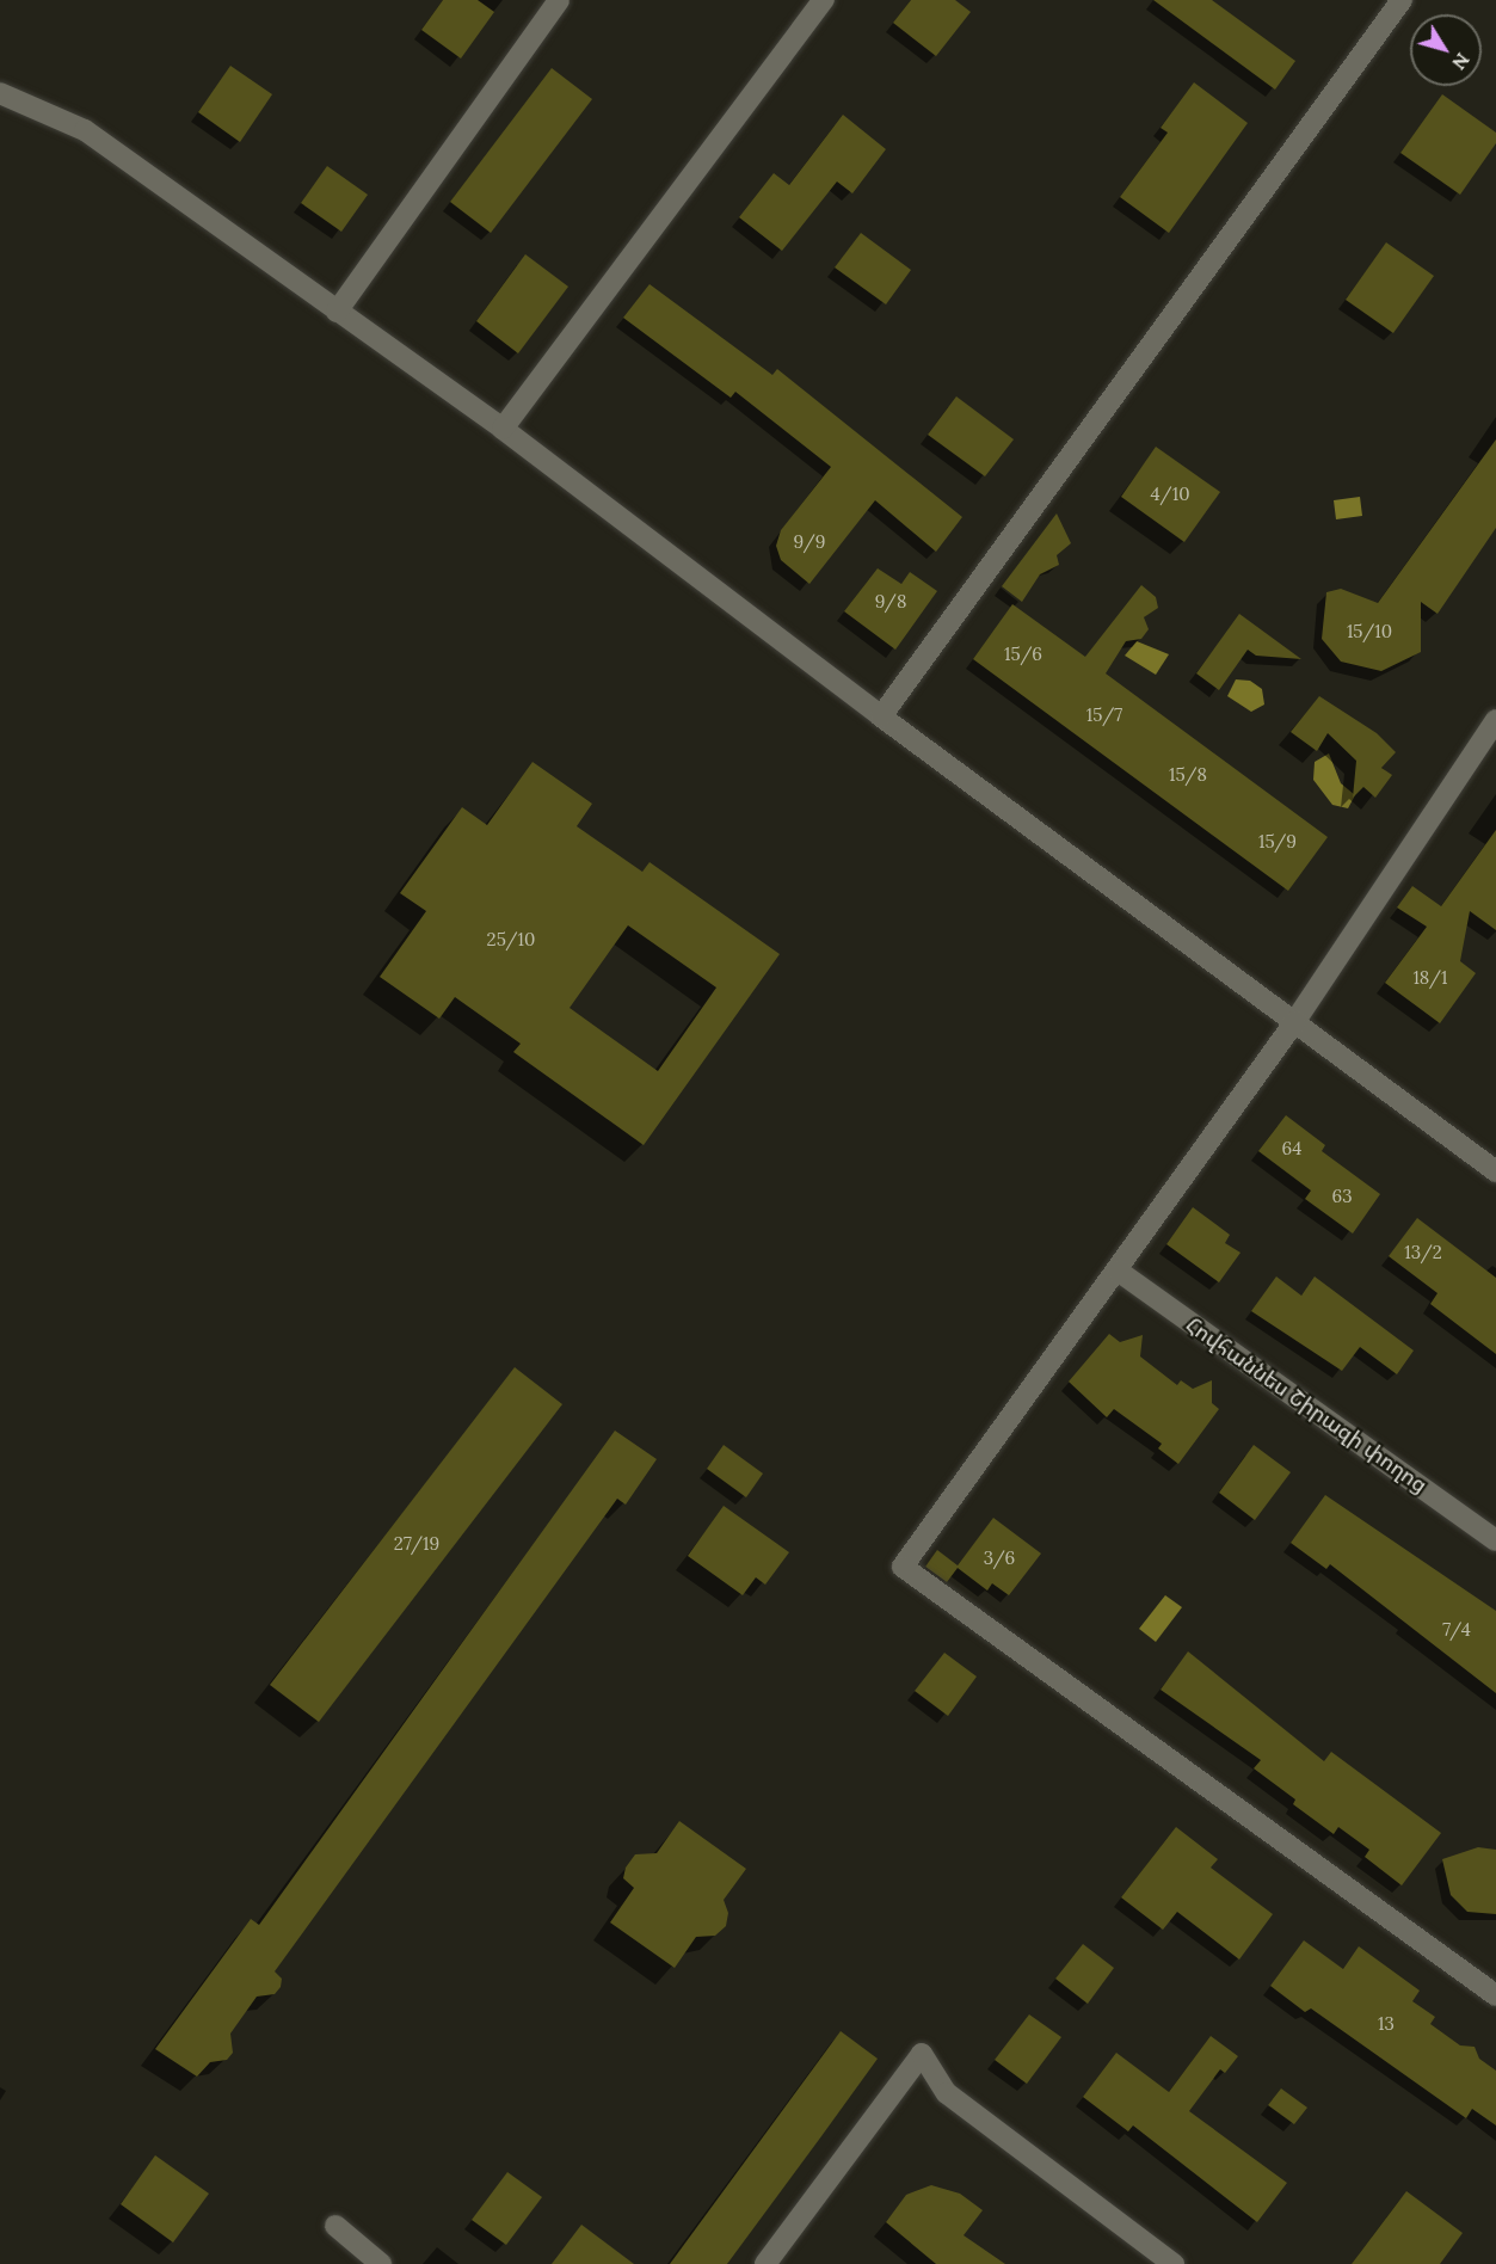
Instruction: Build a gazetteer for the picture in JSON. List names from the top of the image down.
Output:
{
  "streets": {
    "street": ["Հովհաննես Շիրազի փողոց"]
  },
  "house_numbers": [
    "4/10",
    "9/9",
    "9/8",
    "15/10",
    "15/6",
    "15/7",
    "15/8",
    "15/9",
    "25/10",
    "18/1",
    "64",
    "63",
    "13/2",
    "27/19",
    "3/6",
    "7/4",
    "13"
  ],
  "north": "bottom right"
}
